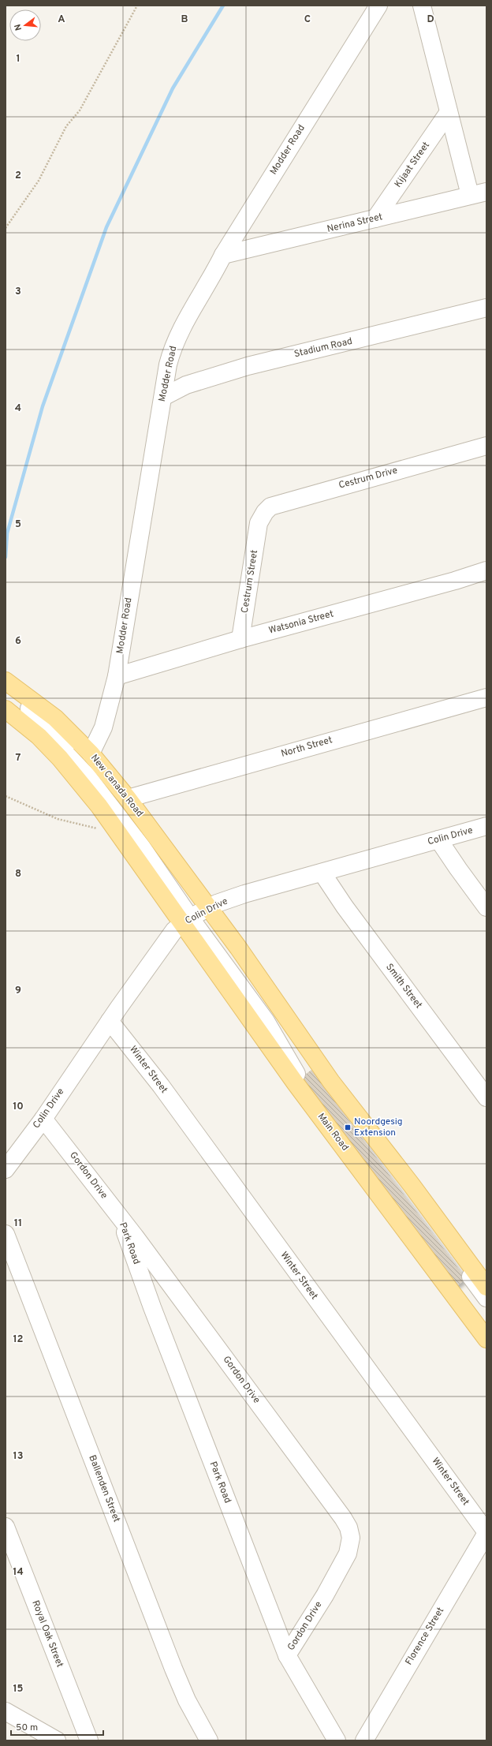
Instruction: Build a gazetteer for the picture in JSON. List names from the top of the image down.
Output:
{
  "streets": {
    "main road": ["New Canada Road", "Main Road"],
    "street": [
      "Modder Road",
      "Kijaat Street",
      "Nerina Street",
      "Stadium Road",
      "Cestrum Drive",
      "Cestrum Street",
      "Watsonia Street",
      "North Street",
      "Colin Drive",
      "Smith Street",
      "Winter Street",
      "Gordon Drive",
      "Park Road",
      "Ballenden Street",
      "Royal Oak Street",
      "Florence Street"
    ]
  },
  "crossings": [
    ["Modder Road", "Nerina Street"],
    ["Modder Road", "Stadium Road"],
    ["Modder Road", "Watsonia Street"],
    ["Modder Road", "New Canada Road"],
    ["Kijaat Street", "Nerina Street"],
    ["Cestrum Drive", "Cestrum Street"],
    ["Cestrum Street", "Watsonia Street"],
    ["North Street", "New Canada Road"],
    ["New Canada Road", "Colin Drive"],
    ["New Canada Road", "Main Road"],
    ["Colin Drive", "Smith Street"],
    ["Colin Drive", "Winter Street"],
    ["Colin Drive", "Main Road"],
    ["Colin Drive", "Gordon Drive"],
    ["Winter Street", "Florence Street"],
    ["Gordon Drive", "Park Road"]
  ],
  "places": {
    "transit": ["Noordgesig Extension"]
  },
  "scale_bar": "50 m",
  "north": "left",
  "grid": {
    "columns": [
      "A",
      "B",
      "C",
      "D"
    ],
    "rows": [
      "1",
      "2",
      "3",
      "4",
      "5",
      "6",
      "7",
      "8",
      "9",
      "10",
      "11",
      "12",
      "13",
      "14",
      "15"
    ]
  }
}
